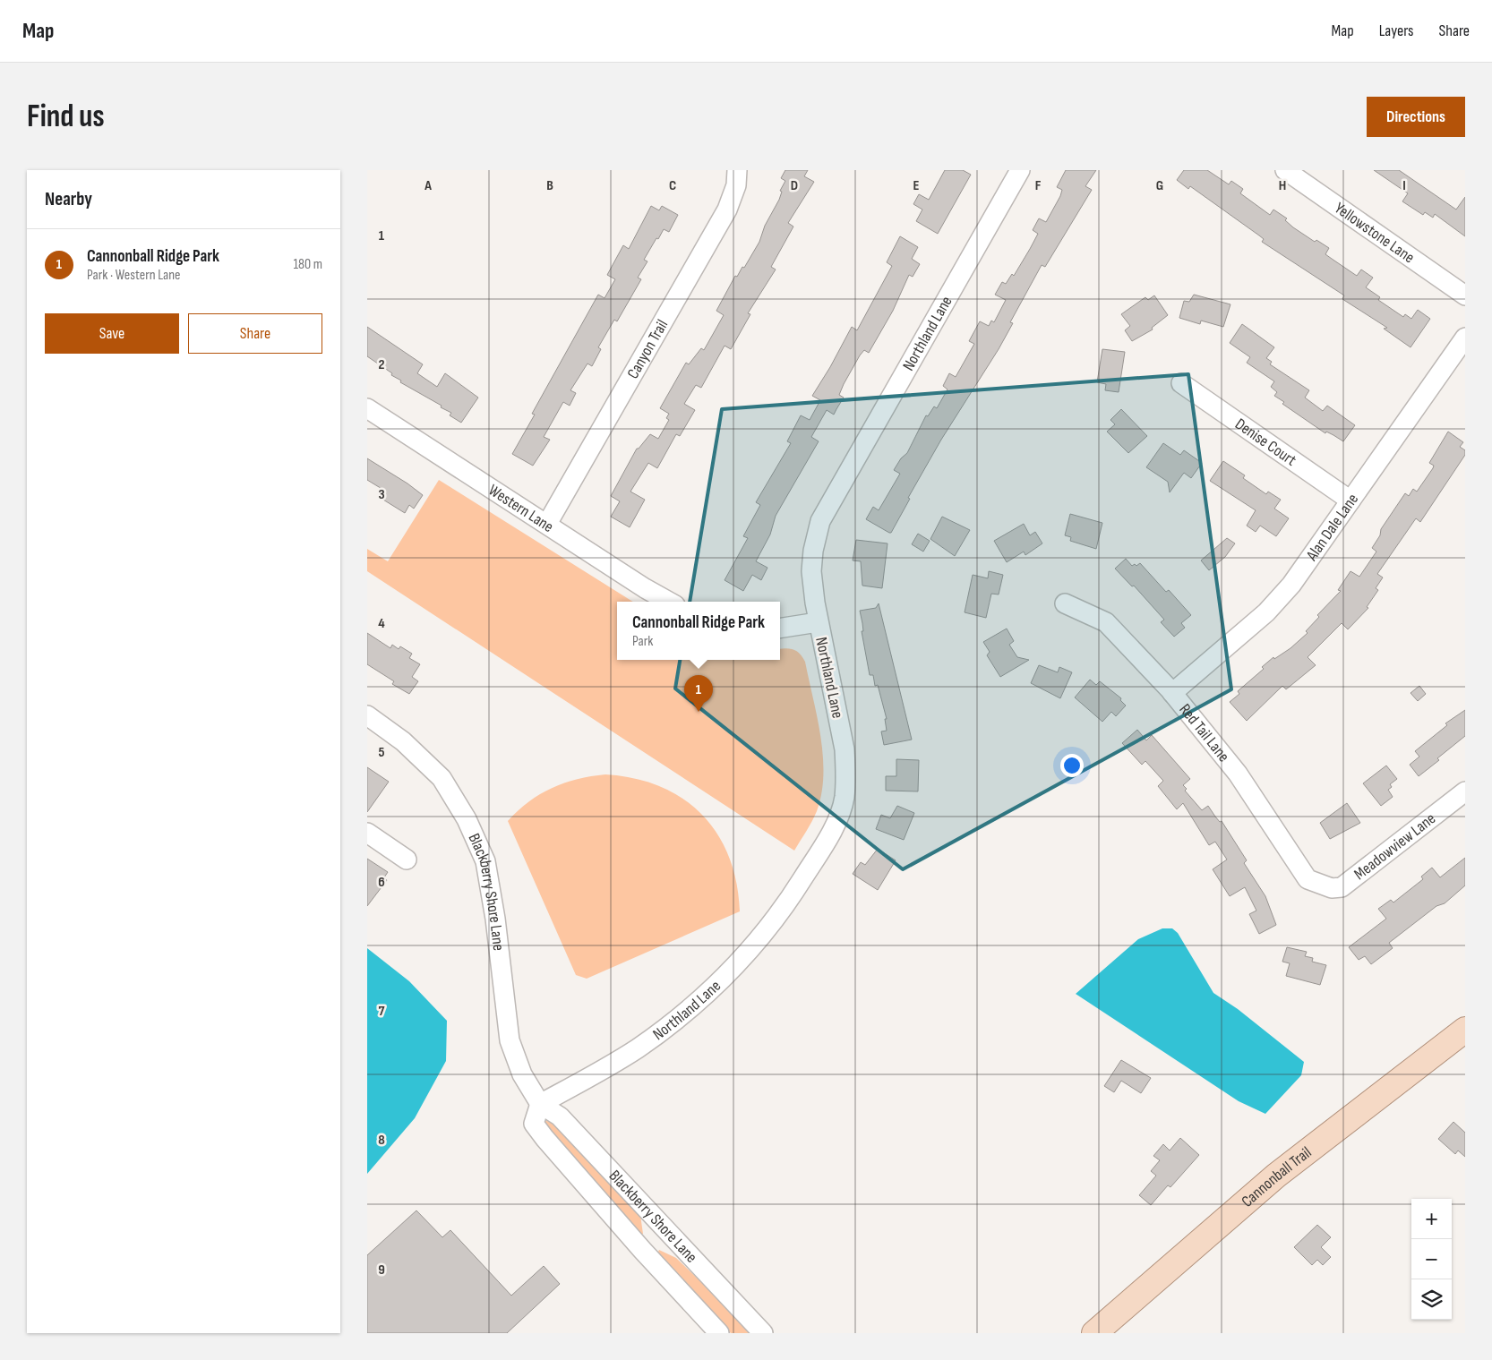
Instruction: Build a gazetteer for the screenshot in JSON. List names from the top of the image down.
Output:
{
  "streets": {
    "main road": ["Cannonball Trail"],
    "street": [
      "Yellowstone Lane",
      "Northland Lane",
      "Canyon Trail",
      "Denise Court",
      "Western Lane",
      "Alan Dale Lane",
      "Red Tail Lane",
      "Meadowview Lane",
      "Blackberry Shore Lane"
    ]
  },
  "crossings": [
    ["Northland Lane", "Blackberry Shore Lane"],
    ["Canyon Trail", "Western Lane"],
    ["Denise Court", "Alan Dale Lane"],
    ["Alan Dale Lane", "Red Tail Lane"],
    ["Red Tail Lane", "Meadowview Lane"]
  ],
  "page": {
    "header": "Map",
    "nav": ["Map", "Layers", "Share"],
    "buttons": [
      "Directions",
      ["Save", "Share"]
    ],
    "title": "Find us",
    "heading": "Nearby",
    "list": [
      {
        "mark": "1",
        "name": "Cannonball Ridge Park",
        "note": "Park · Western Lane",
        "value": "180 m"
      }
    ],
    "popup": ["Cannonball Ridge Park", "Park"],
    "pins": "1",
    "map_buttons": ["+", "−"]
  },
  "grid": {
    "columns": [
      "A",
      "B",
      "C",
      "D",
      "E",
      "F",
      "G",
      "H",
      "I"
    ],
    "rows": [
      "1",
      "2",
      "3",
      "4",
      "5",
      "6",
      "7",
      "8",
      "9"
    ]
  }
}
